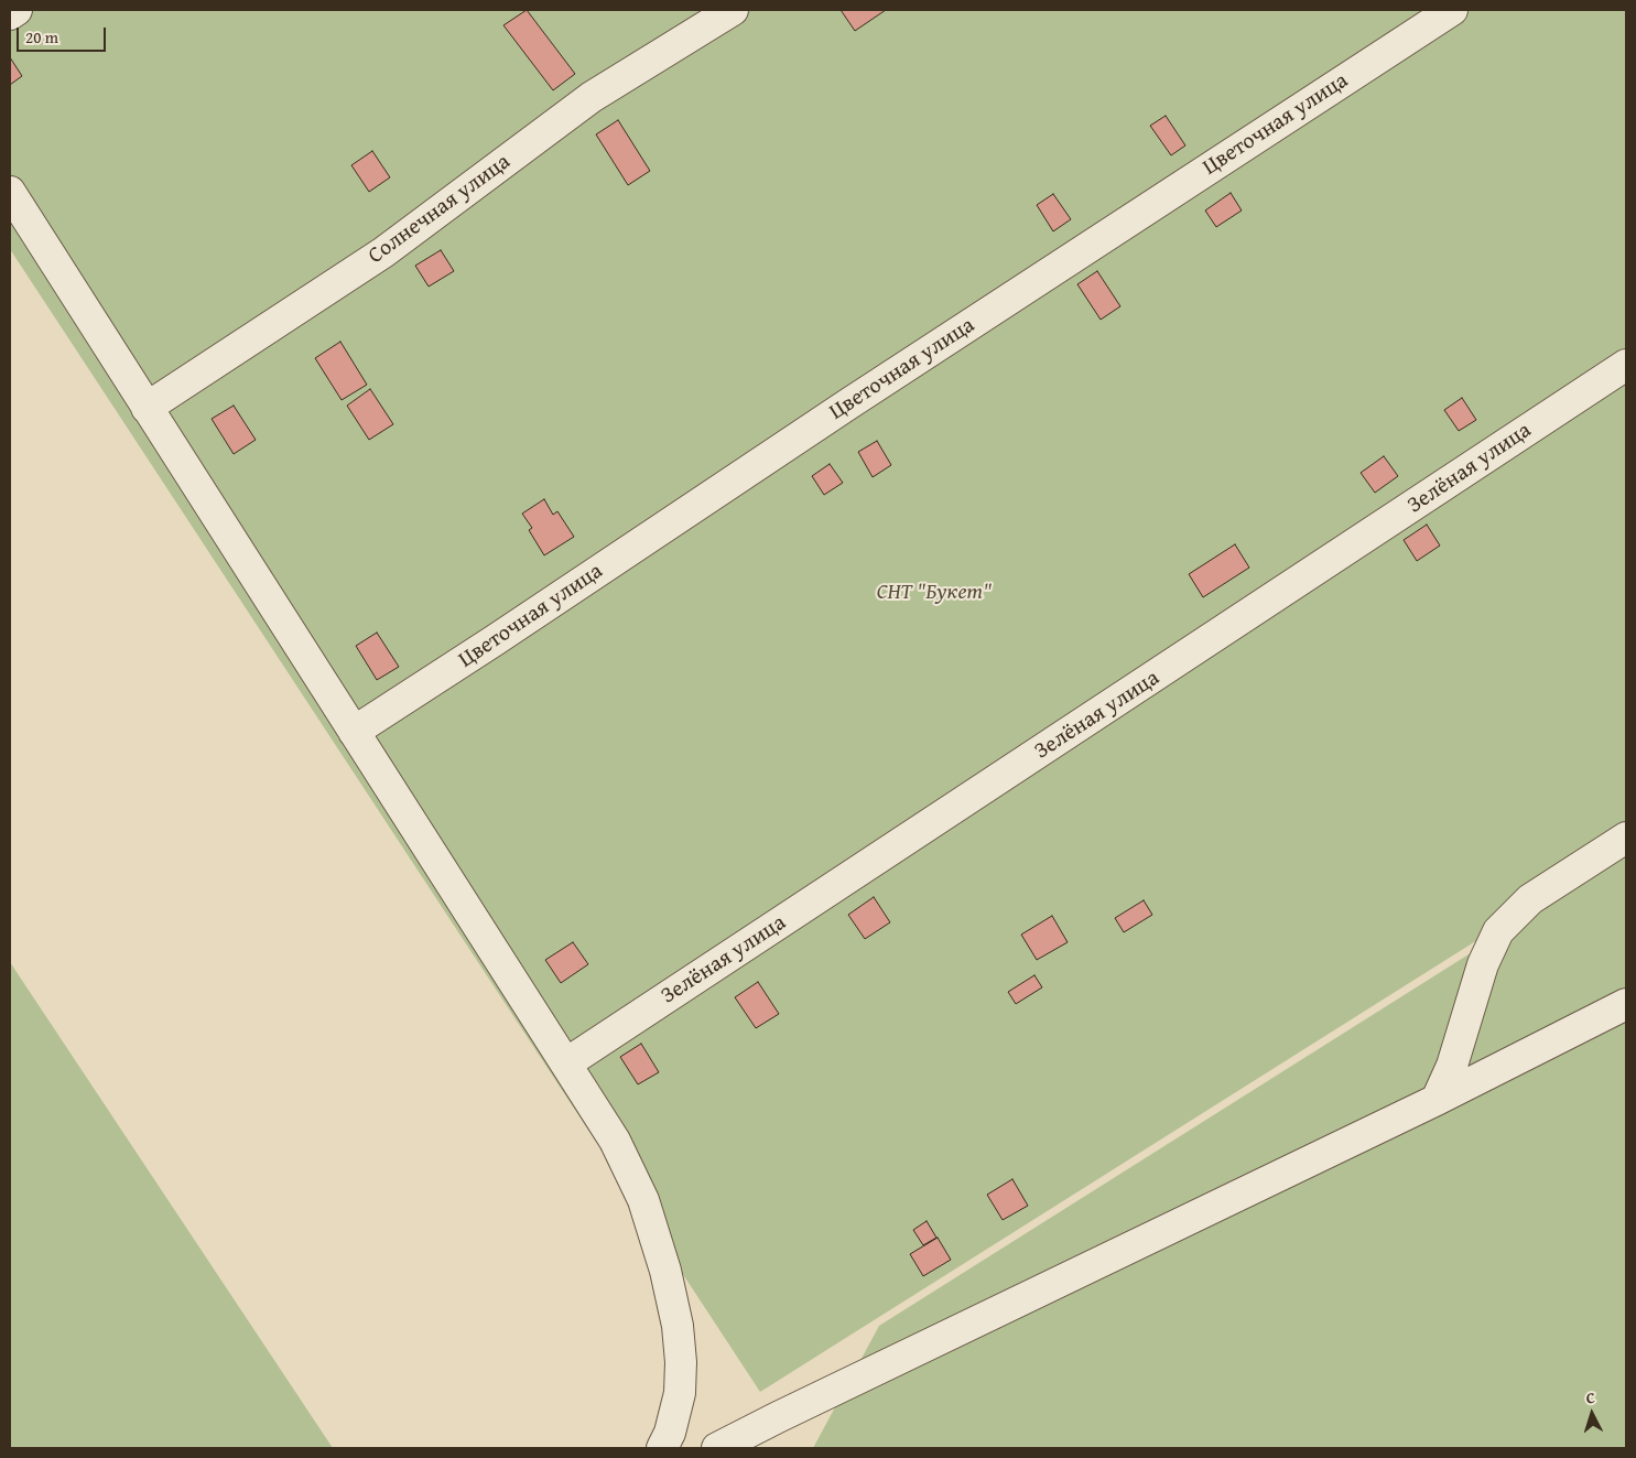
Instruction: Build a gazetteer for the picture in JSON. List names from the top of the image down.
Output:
{
  "streets": {
    "street": ["Цветочная улица", "Солнечная улица", "Зелёная улица"]
  },
  "parks": ["СНТ \"Букет\""],
  "scale_bar": "20 m",
  "north": "top"
}
